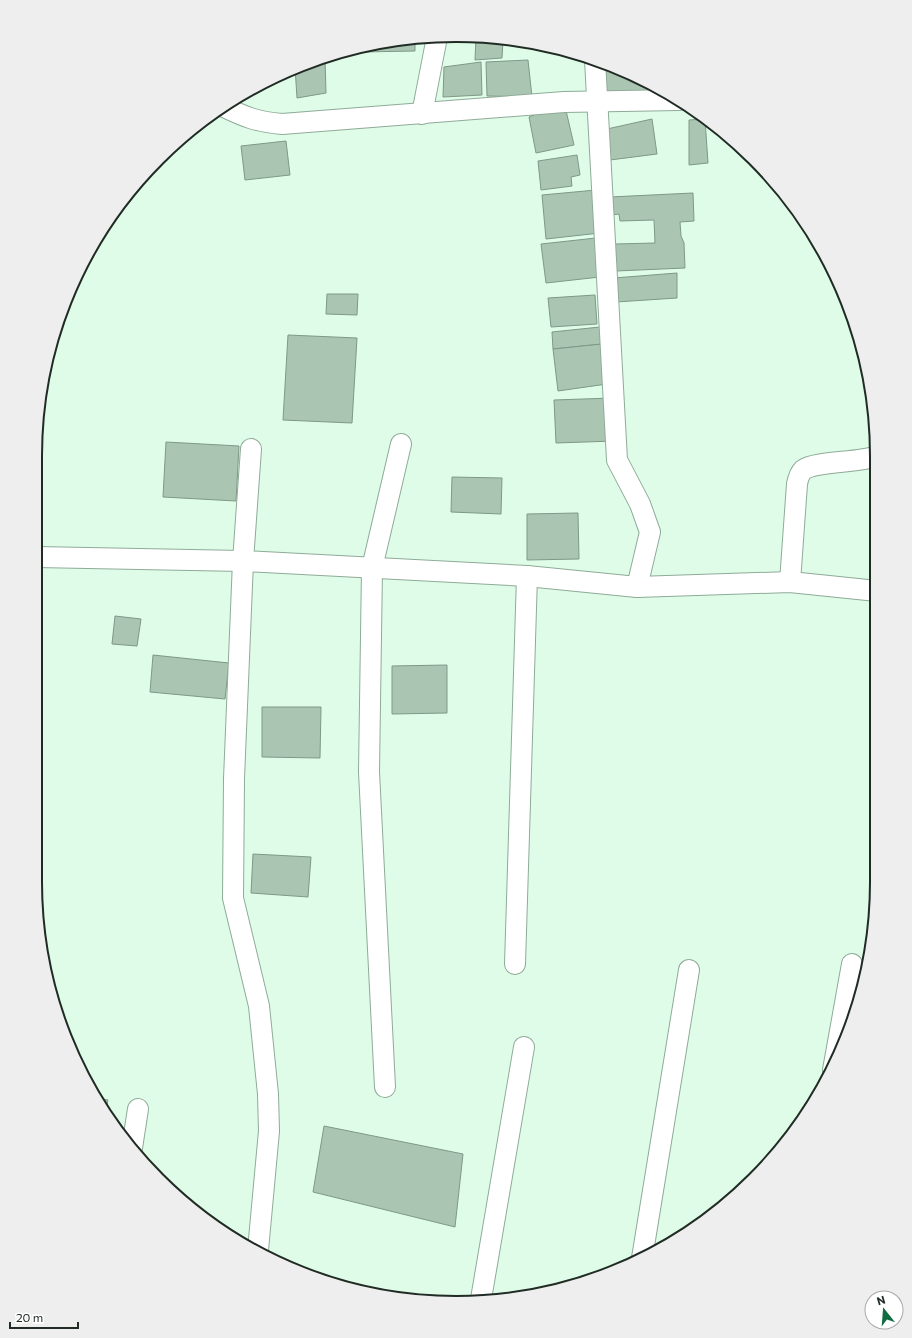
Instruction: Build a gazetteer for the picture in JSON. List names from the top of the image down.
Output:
{
  "scale_bar": "20 m",
  "north": "top"
}
